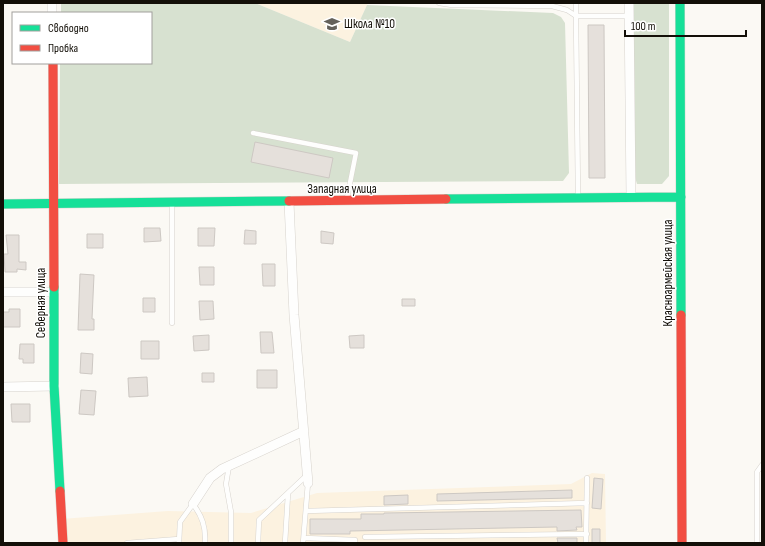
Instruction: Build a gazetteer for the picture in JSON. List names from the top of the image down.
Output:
{
  "streets": {
    "street": ["Западная улица", "Красноармейская улица", "Северная улица"]
  },
  "crossings": [
    ["Западная улица", "Красноармейская улица"],
    ["Западная улица", "Северная улица"]
  ],
  "places": {
    "school or university": ["Школа №10"]
  },
  "legend": ["Свободно", "Пробка"],
  "scale_bar": "100 m"
}
